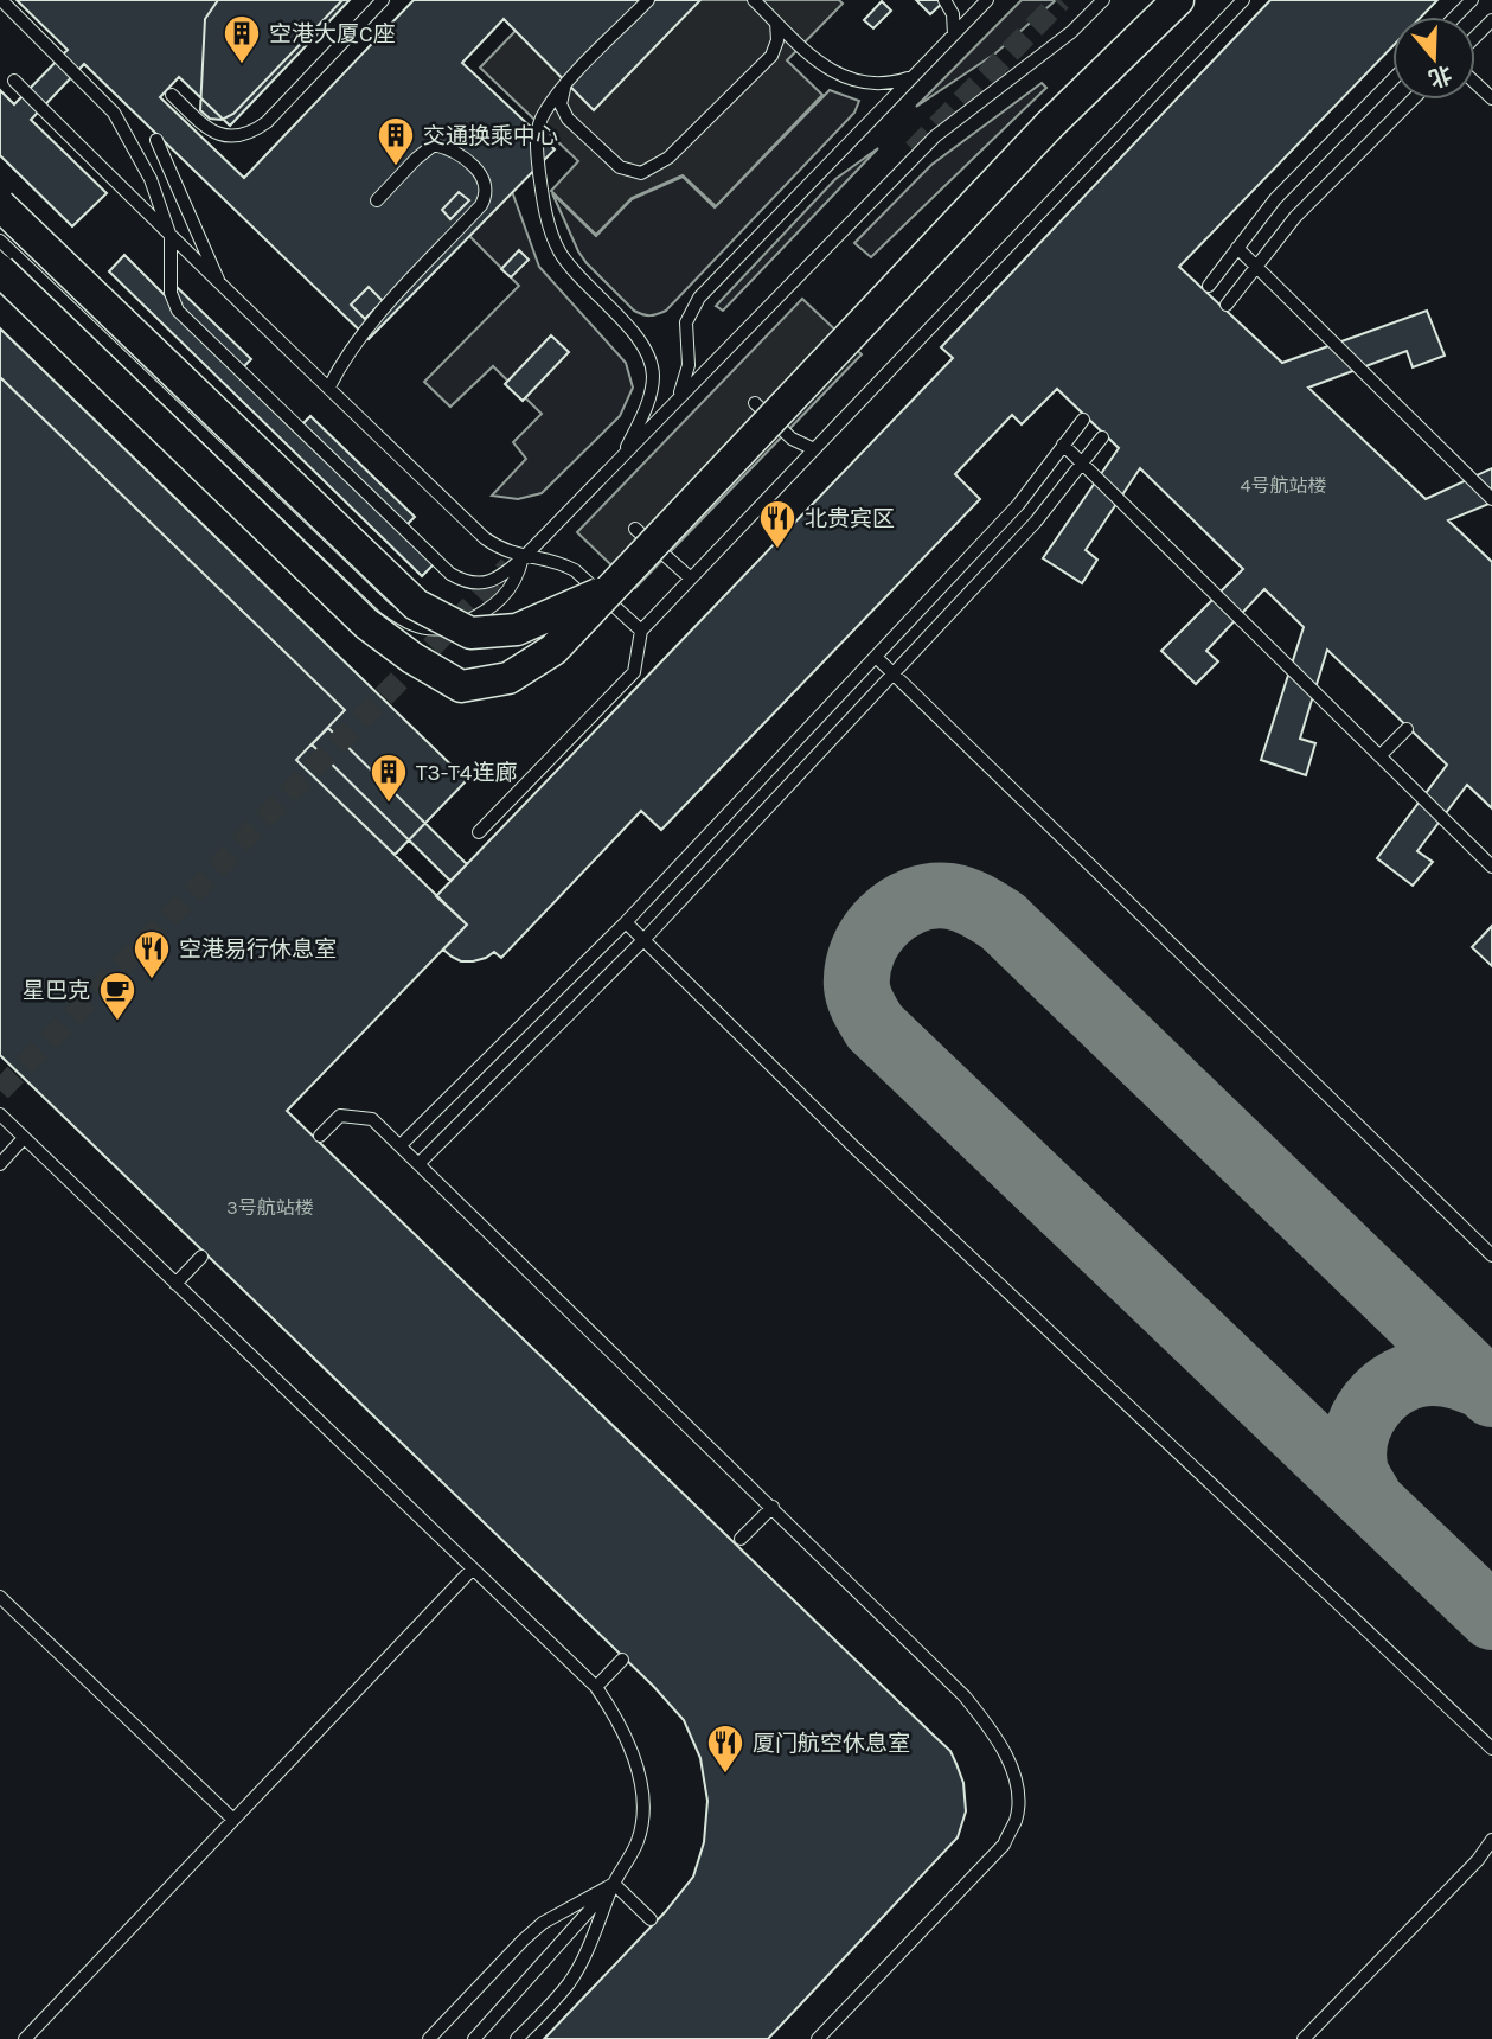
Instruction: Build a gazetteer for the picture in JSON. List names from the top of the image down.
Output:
{
  "places": {
    "building": ["空港大厦C座", "交通换乘中心", "T3-T4连廊"],
    "restaurant": ["北贵宾区", "空港易行休息室", "厦门航空休息室"],
    "cafe": ["星巴克"]
  },
  "house_numbers": ["4号航站楼", "3号航站楼"],
  "north": "bottom"
}
